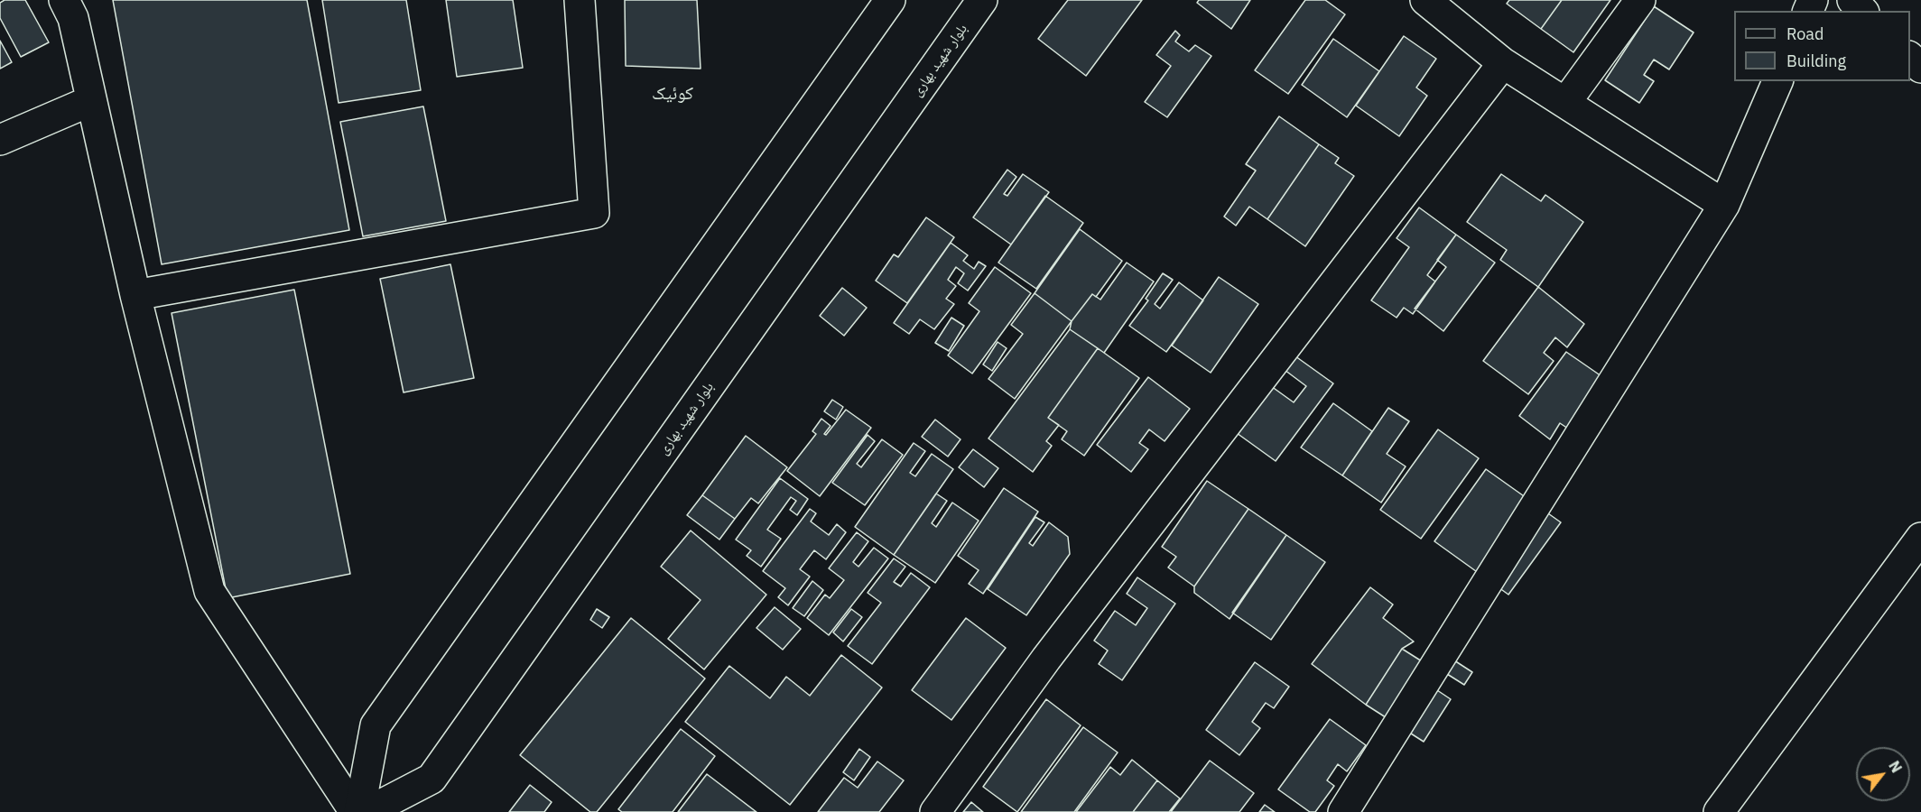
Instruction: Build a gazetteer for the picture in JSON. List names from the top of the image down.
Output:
{
  "streets": {
    "street": ["بلوار شهید بهاری"]
  },
  "districts": ["کوئیک"],
  "legend": ["Road", "Building"],
  "north": "top right"
}
